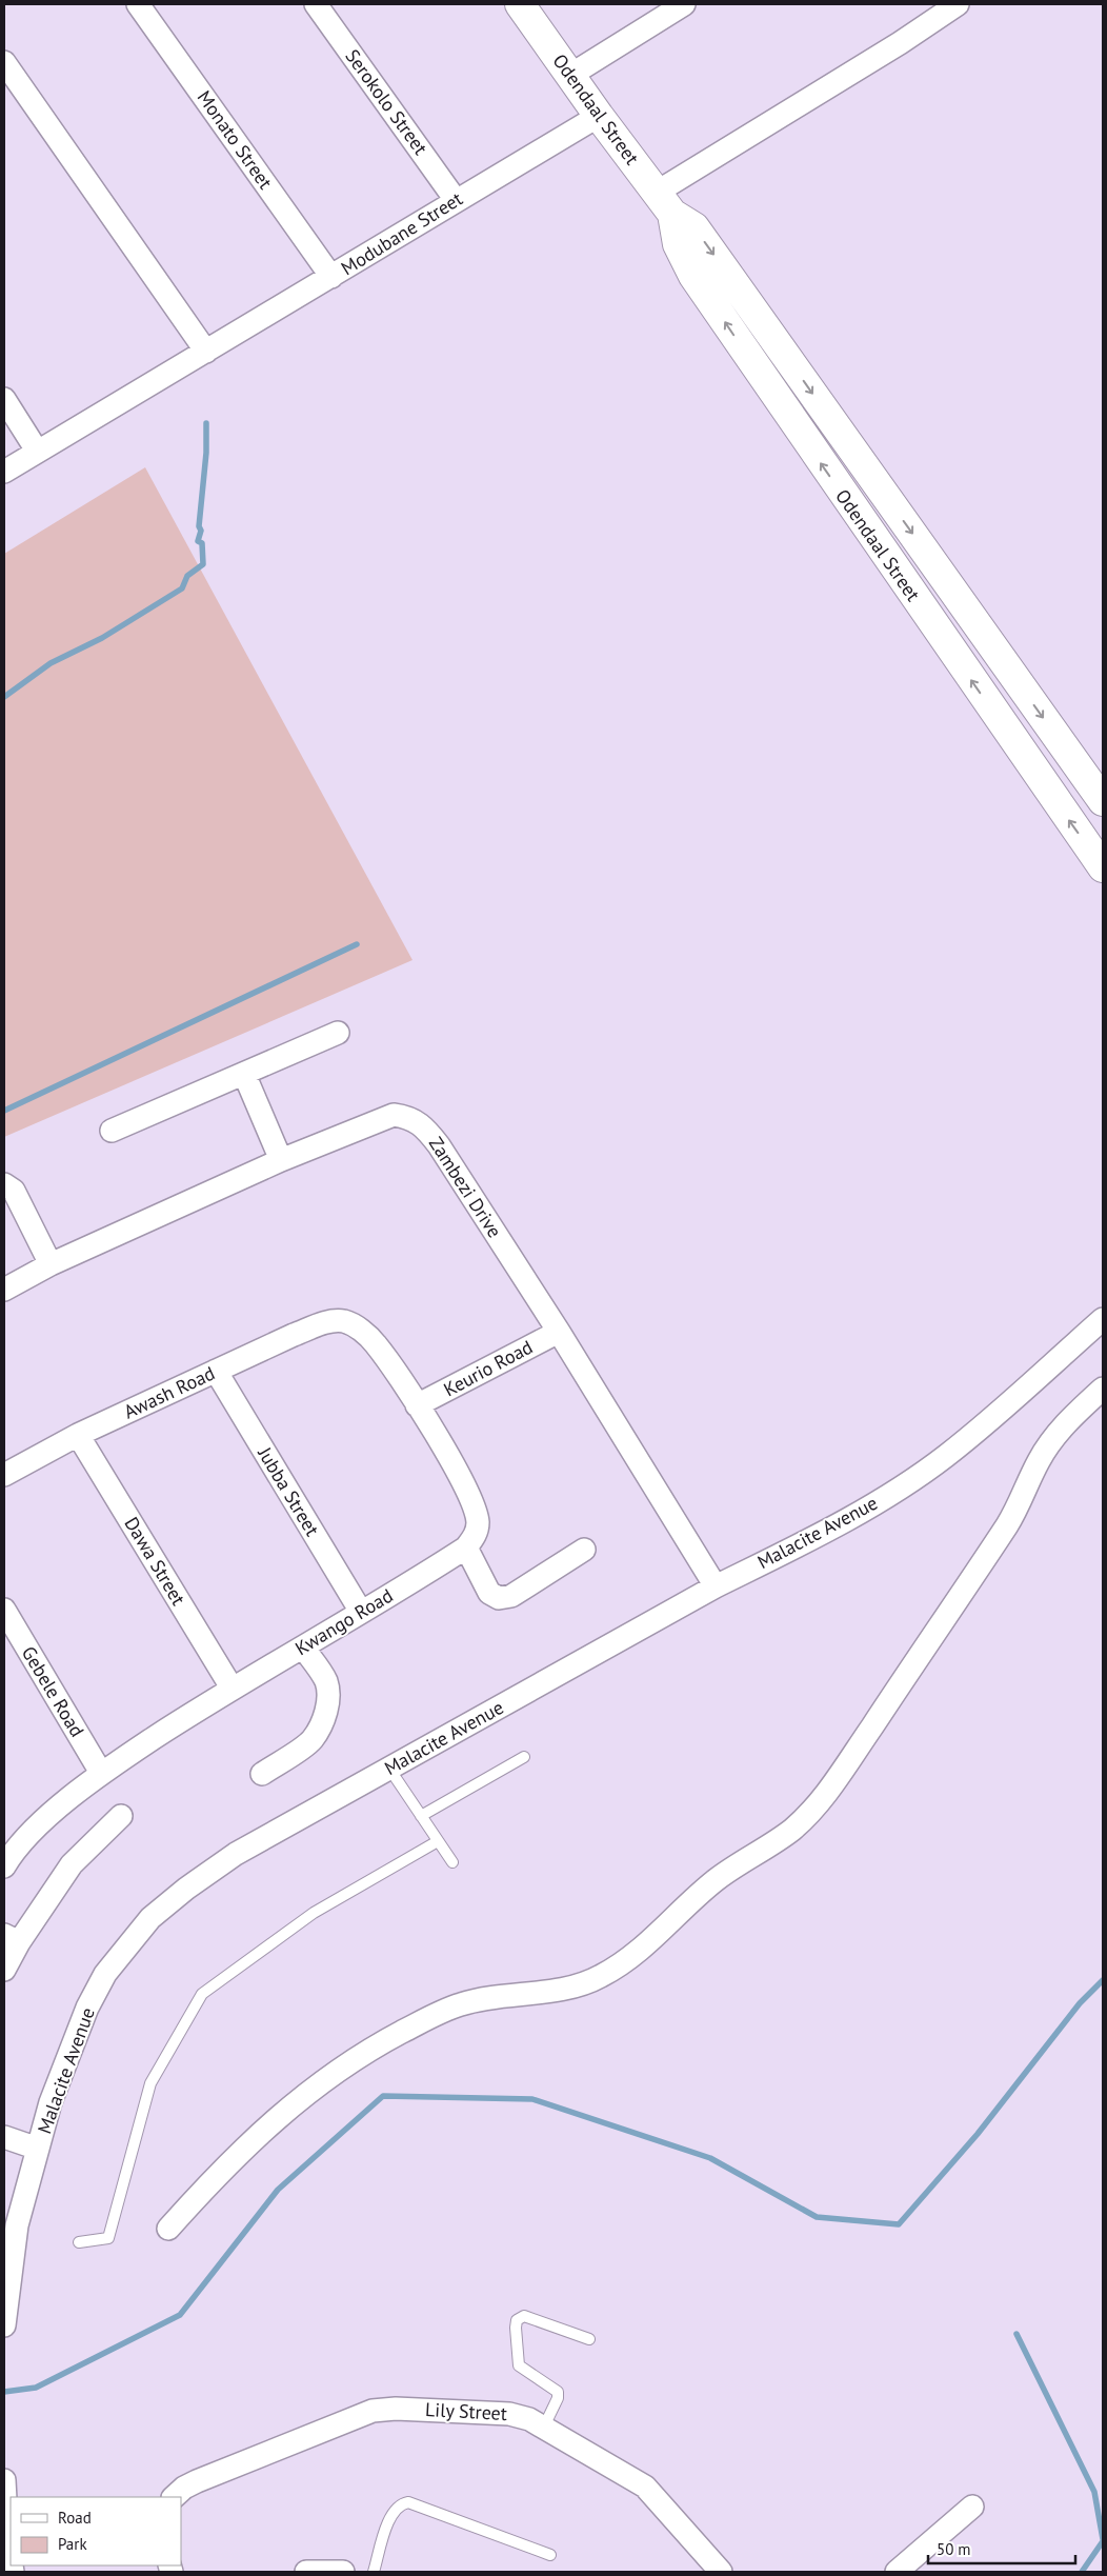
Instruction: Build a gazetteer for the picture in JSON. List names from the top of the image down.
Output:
{
  "streets": {
    "street": [
      "Serokolo Street",
      "Odendaal Street",
      "Monato Street",
      "Modubane Street",
      "Zambezi Drive",
      "Keurio Road",
      "Awash Road",
      "Jubba Street",
      "Malacite Avenue",
      "Dawa Street",
      "Kwango Road",
      "Gebele Road",
      "Lily Street"
    ]
  },
  "crossings": [
    ["Serokolo Street", "Modubane Street"],
    ["Odendaal Street", "Modubane Street"],
    ["Monato Street", "Modubane Street"],
    ["Zambezi Drive", "Keurio Road"],
    ["Zambezi Drive", "Malacite Avenue"],
    ["Keurio Road", "Awash Road"],
    ["Awash Road", "Jubba Street"],
    ["Awash Road", "Dawa Street"],
    ["Jubba Street", "Kwango Road"],
    ["Dawa Street", "Kwango Road"],
    ["Kwango Road", "Gebele Road"]
  ],
  "legend": ["Road", "Park"],
  "scale_bar": "50 m"
}
